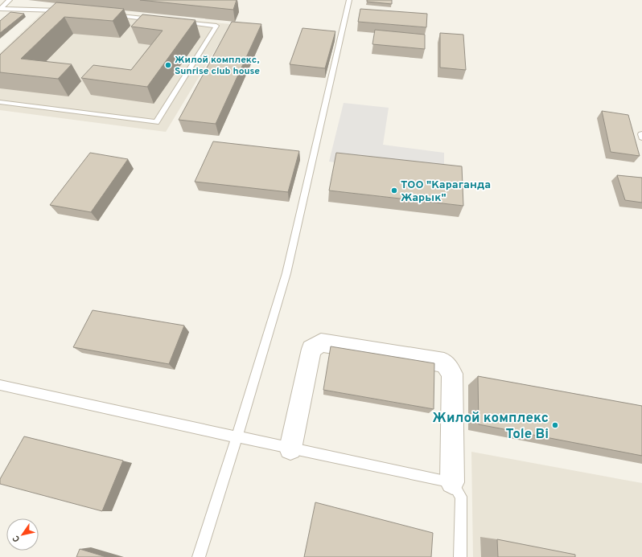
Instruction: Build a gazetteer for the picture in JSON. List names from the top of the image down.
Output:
{
  "places": ["Жилой комплекс, Sunrise club house", "ТОО \"Караганда Жарык\"", "Жилой комплекс Tole Bi"],
  "north": "bottom left"
}
